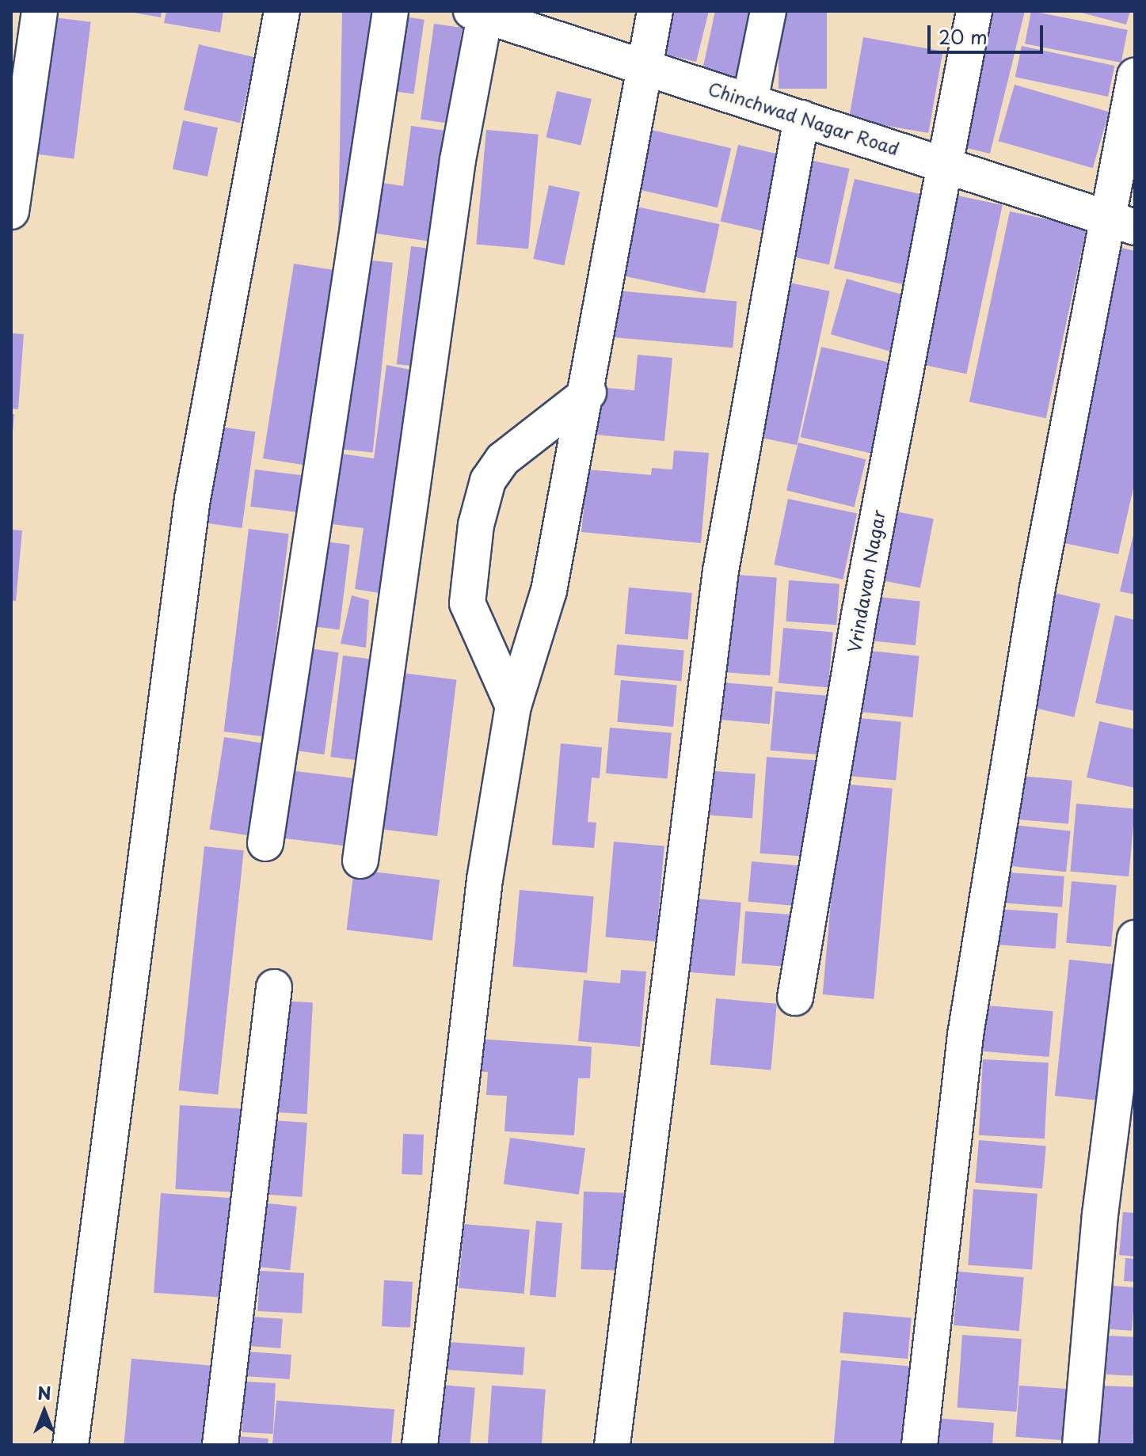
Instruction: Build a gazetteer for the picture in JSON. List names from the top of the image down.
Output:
{
  "streets": {
    "street": ["Chinchwad Nagar Road", "Vrindavan Nagar"]
  },
  "crossings": [
    ["Chinchwad Nagar Road", "Vrindavan Nagar"]
  ],
  "scale_bar": "20 m",
  "north": "top"
}
